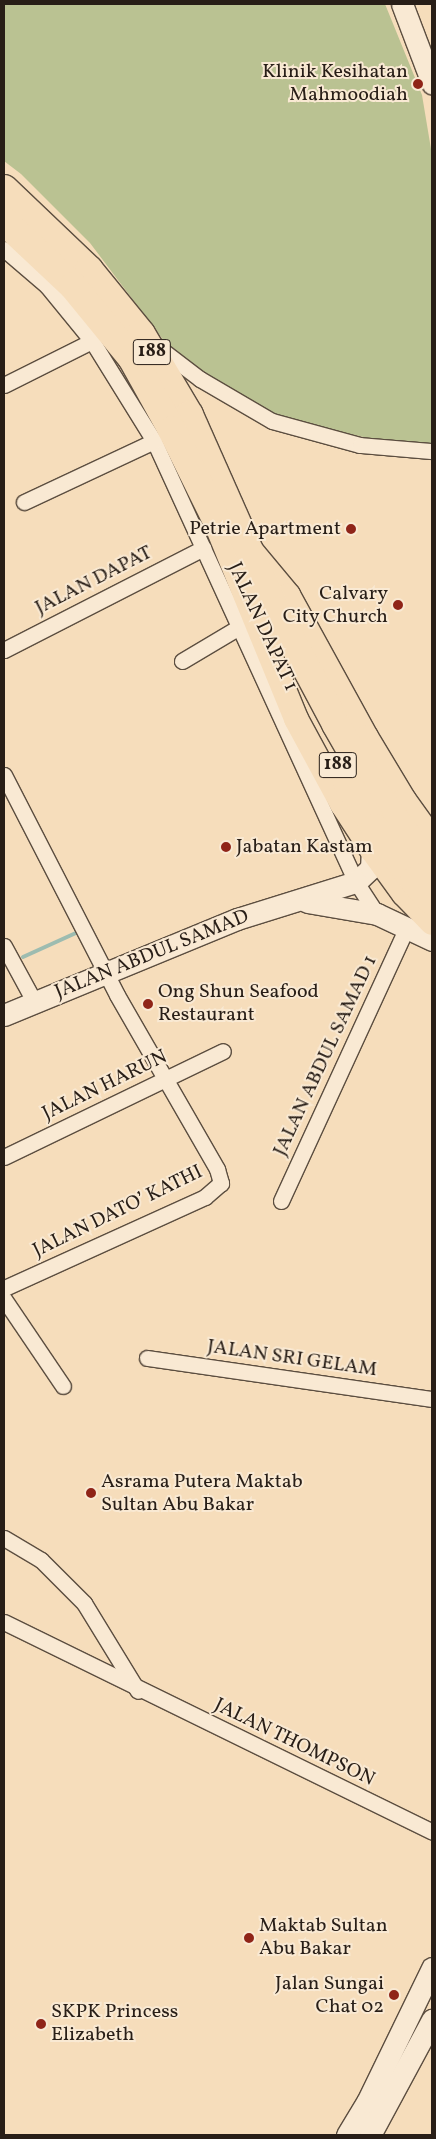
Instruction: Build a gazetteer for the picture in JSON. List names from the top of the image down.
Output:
{
  "streets": {
    "highway": ["188"],
    "street": [
      "JALAN DAPAT",
      "JALAN DAPAT 1",
      "JALAN ABDUL SAMAD",
      "JALAN ABDUL SAMAD 1",
      "JALAN HARUN",
      "JALAN DATO’ KATHI",
      "JALAN SRI GELAM",
      "JALAN THOMPSON"
    ]
  },
  "crossings": [
    ["JALAN DAPAT", "JALAN DAPAT 1"],
    ["JALAN DAPAT 1", "JALAN ABDUL SAMAD"],
    ["JALAN ABDUL SAMAD", "JALAN ABDUL SAMAD 1"],
    ["JALAN HARUN", "JALAN DATO’ KATHI"]
  ],
  "places": [
    "Klinik Kesihatan Mahmoodiah",
    "Petrie Apartment",
    "Calvary City Church",
    "Jabatan Kastam",
    "Ong Shun Seafood Restaurant",
    "Asrama Putera Maktab Sultan Abu Bakar",
    "Maktab Sultan Abu Bakar",
    "Jalan Sungai Chat 02",
    "SKPK Princess Elizabeth"
  ]
}
